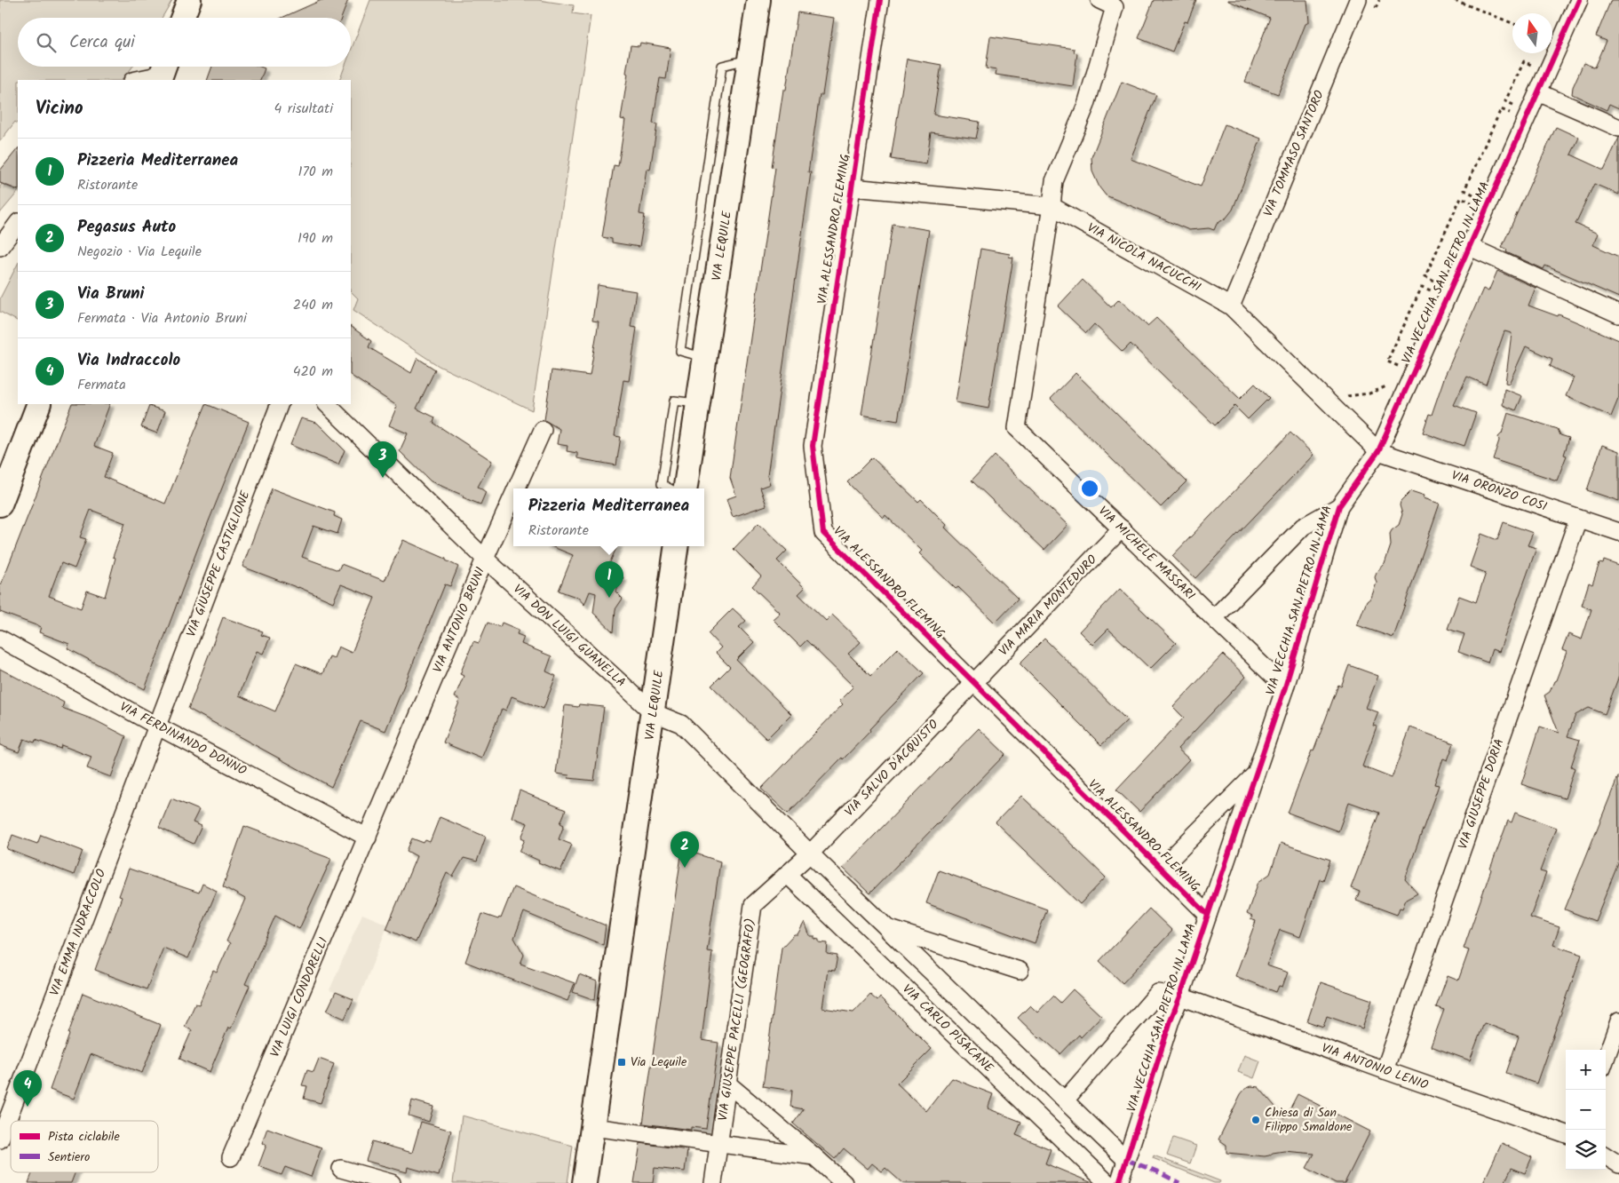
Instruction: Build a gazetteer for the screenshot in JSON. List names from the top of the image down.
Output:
{
  "streets": {
    "main road": ["VIA LEQUILE"],
    "street": [
      "VIA TOMMASO SANTORO",
      "VIA ALESSANDRO FLEMING",
      "VIA NICOLA NACUCCHI",
      "VIA VECCHIA SAN PIETRO IN LAMA",
      "VIA ORONZO COSI",
      "VIA MICHELE MASSARI",
      "VIA GIUSEPPE CASTIGLIONE",
      "VIA MARIA MONTEDURO",
      "VIA ANTONIO BRUNI",
      "VIA DON LUIGI GUANELLA",
      "VIA FERDINANDO DONNO",
      "VIA SALVO D'ACQUISTO",
      "VIA GIUSEPPE DORIA",
      "VIA EMMA INDRACCOLO",
      "VIA LUIGI CONDORELLI",
      "VIA GIUSEPPE PACELLI (GEOGRAFO)",
      "VIA CARLO PISACANE",
      "VIA ANTONIO LENIO"
    ]
  },
  "crossings": [
    ["VIA TOMMASO SANTORO", "VIA NICOLA NACUCCHI"],
    ["VIA ALESSANDRO FLEMING", "VIA NICOLA NACUCCHI"],
    ["VIA ALESSANDRO FLEMING", "VIA VECCHIA SAN PIETRO IN LAMA"],
    ["VIA ALESSANDRO FLEMING", "VIA MARIA MONTEDURO"],
    ["VIA ALESSANDRO FLEMING", "VIA SALVO D'ACQUISTO"],
    ["VIA LEQUILE", "VIA DON LUIGI GUANELLA"],
    ["VIA NICOLA NACUCCHI", "VIA VECCHIA SAN PIETRO IN LAMA"],
    ["VIA NICOLA NACUCCHI", "VIA ORONZO COSI"],
    ["VIA NICOLA NACUCCHI", "VIA MICHELE MASSARI"],
    ["VIA VECCHIA SAN PIETRO IN LAMA", "VIA ORONZO COSI"],
    ["VIA VECCHIA SAN PIETRO IN LAMA", "VIA MICHELE MASSARI"],
    ["VIA VECCHIA SAN PIETRO IN LAMA", "VIA ANTONIO LENIO"],
    ["VIA ORONZO COSI", "VIA GIUSEPPE DORIA"],
    ["VIA MICHELE MASSARI", "VIA MARIA MONTEDURO"],
    ["VIA GIUSEPPE CASTIGLIONE", "VIA FERDINANDO DONNO"],
    ["VIA GIUSEPPE CASTIGLIONE", "VIA EMMA INDRACCOLO"],
    ["VIA MARIA MONTEDURO", "VIA SALVO D'ACQUISTO"],
    ["VIA ANTONIO BRUNI", "VIA DON LUIGI GUANELLA"],
    ["VIA ANTONIO BRUNI", "VIA FERDINANDO DONNO"],
    ["VIA ANTONIO BRUNI", "VIA LUIGI CONDORELLI"],
    ["VIA FERDINANDO DONNO", "VIA EMMA INDRACCOLO"],
    ["VIA FERDINANDO DONNO", "VIA LUIGI CONDORELLI"],
    ["VIA SALVO D'ACQUISTO", "VIA GIUSEPPE PACELLI (GEOGRAFO)"],
    ["VIA GIUSEPPE DORIA", "VIA ANTONIO LENIO"],
    ["VIA GIUSEPPE PACELLI (GEOGRAFO)", "VIA CARLO PISACANE"]
  ],
  "places": {
    "transit": ["Via Lequile"],
    "other": ["Chiesa di San Filippo Smaldone"]
  },
  "legend": ["Pista ciclabile", "Sentiero"],
  "north": "top",
  "page": {
    "search": "Cerca qui",
    "heading": ["Vicino", "4 risultati"],
    "list": [
      {
        "mark": "1",
        "name": "Pizzeria Mediterranea",
        "note": "Ristorante",
        "value": "170 m"
      },
      {
        "mark": "2",
        "name": "Pegasus Auto",
        "note": "Negozio · Via Lequile",
        "value": "190 m"
      },
      {
        "mark": "3",
        "name": "Via Bruni",
        "note": "Fermata · Via Antonio Bruni",
        "value": "240 m"
      },
      {
        "mark": "4",
        "name": "Via Indraccolo",
        "note": "Fermata",
        "value": "420 m"
      }
    ],
    "pins": [
      "3",
      "1",
      "2",
      "4"
    ],
    "popup": ["Pizzeria Mediterranea", "Ristorante"],
    "map_buttons": ["+", "−"]
  }
}
